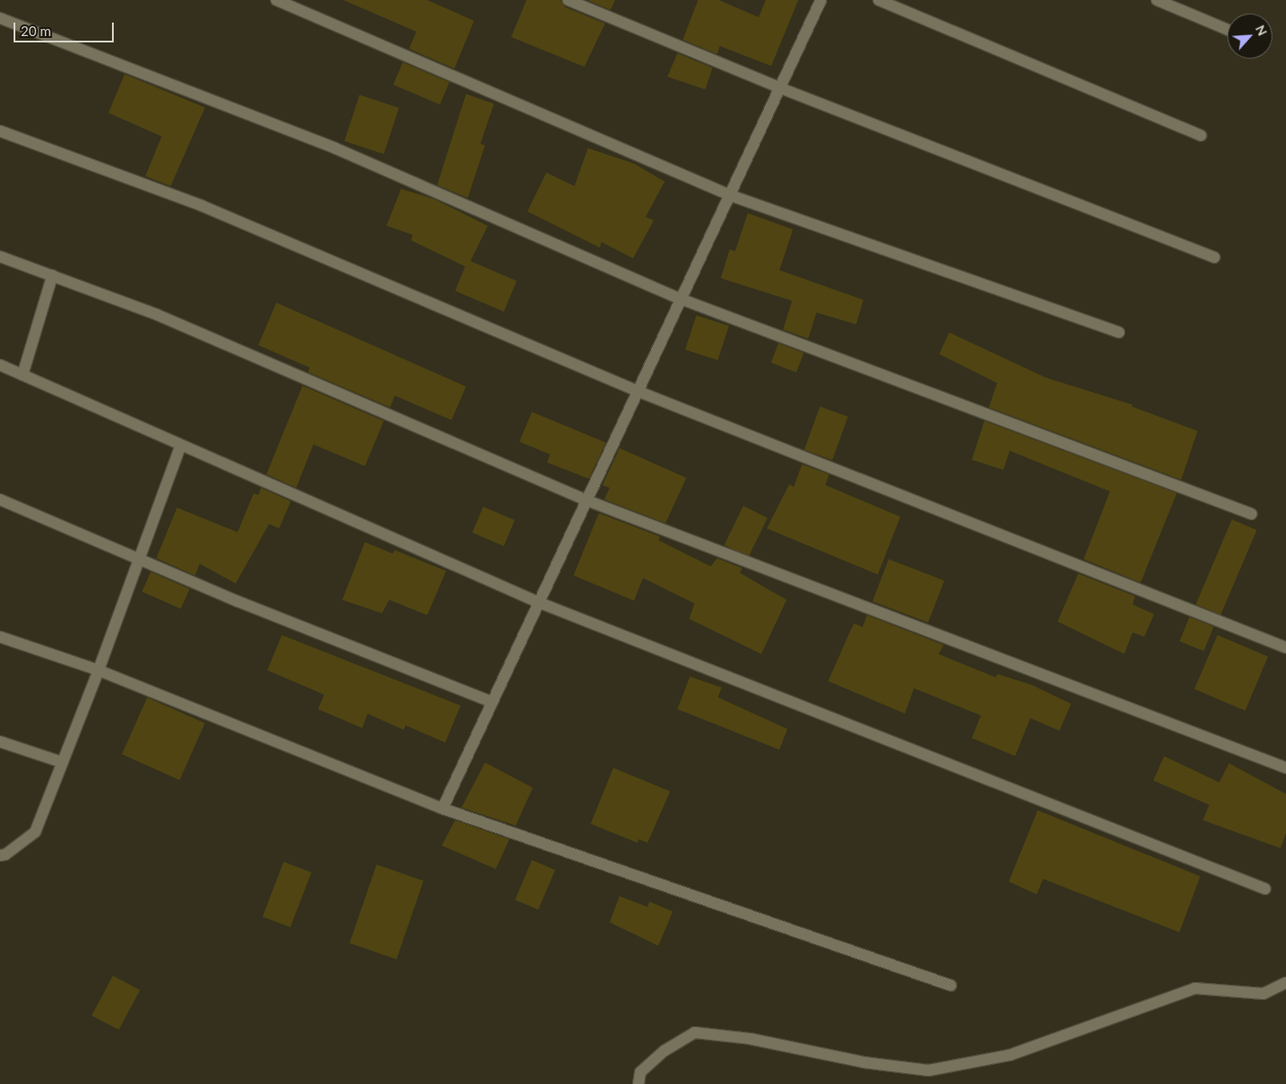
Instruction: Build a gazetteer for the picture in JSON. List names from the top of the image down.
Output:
{
  "scale_bar": "20 m",
  "north": "top right"
}
